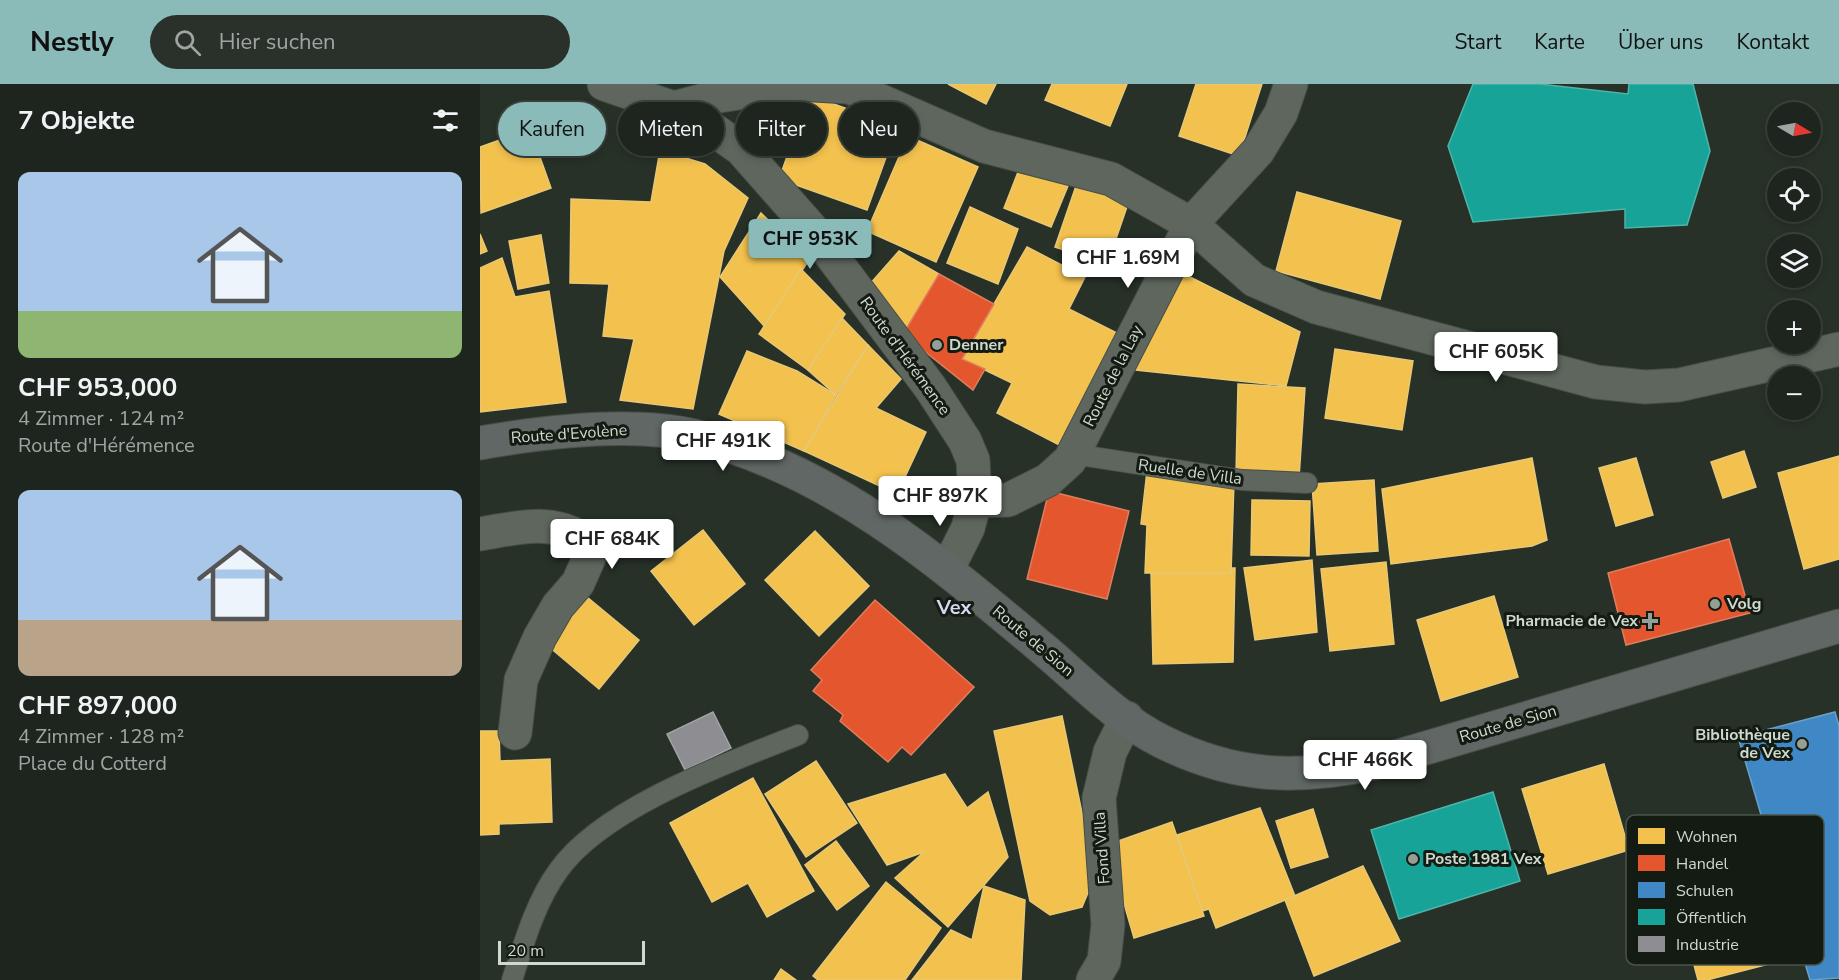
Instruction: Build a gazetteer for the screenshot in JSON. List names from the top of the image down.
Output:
{
  "streets": {
    "main road": ["Route d'Evolène", "Route de Sion"],
    "street": ["Route d'Hérémence", "Route de la Lay", "Fond Villa"],
    "lane": ["Ruelle de Villa"]
  },
  "crossings": [
    ["Route d'Hérémence", "Route de la Lay"],
    ["Route d'Hérémence", "Route d'Evolène"],
    ["Route d'Hérémence", "Route de Sion"],
    ["Route de la Lay", "Ruelle de Villa"],
    ["Route d'Evolène", "Route de Sion"],
    ["Route de Sion", "Fond Villa"]
  ],
  "districts": ["Vex"],
  "places": {
    "other": [
      "Denner",
      "Volg",
      "Bibliothèque de Vex",
      "Poste 1981 Vex"
    ],
    "health": ["Pharmacie de Vex"]
  },
  "legend": [
    "Wohnen",
    "Handel",
    "Schulen",
    "Öffentlich",
    "Industrie"
  ],
  "scale_bar": "20 m",
  "north": "right",
  "page": {
    "header": "Nestly",
    "search": "Hier suchen",
    "nav": [
      "Start",
      "Karte",
      "Über uns",
      "Kontakt"
    ],
    "heading": "7 Objekte",
    "map_buttons": ["+", "−"],
    "chip": [
      "Kaufen",
      "Mieten",
      "Filter",
      "Neu"
    ],
    "list": [
      {
        "name": "CHF 953,000",
        "note": "4 Zimmer · 124 m² · Route d'Hérémence"
      },
      {
        "name": "CHF 897,000",
        "note": "4 Zimmer · 128 m² · Place du Cotterd"
      }
    ],
    "price": [
      "CHF 953K",
      "CHF 1.69M",
      "CHF 605K",
      "CHF 491K",
      "CHF 897K",
      "CHF 684K",
      "CHF 466K"
    ],
    "scale": "20 m"
  }
}
